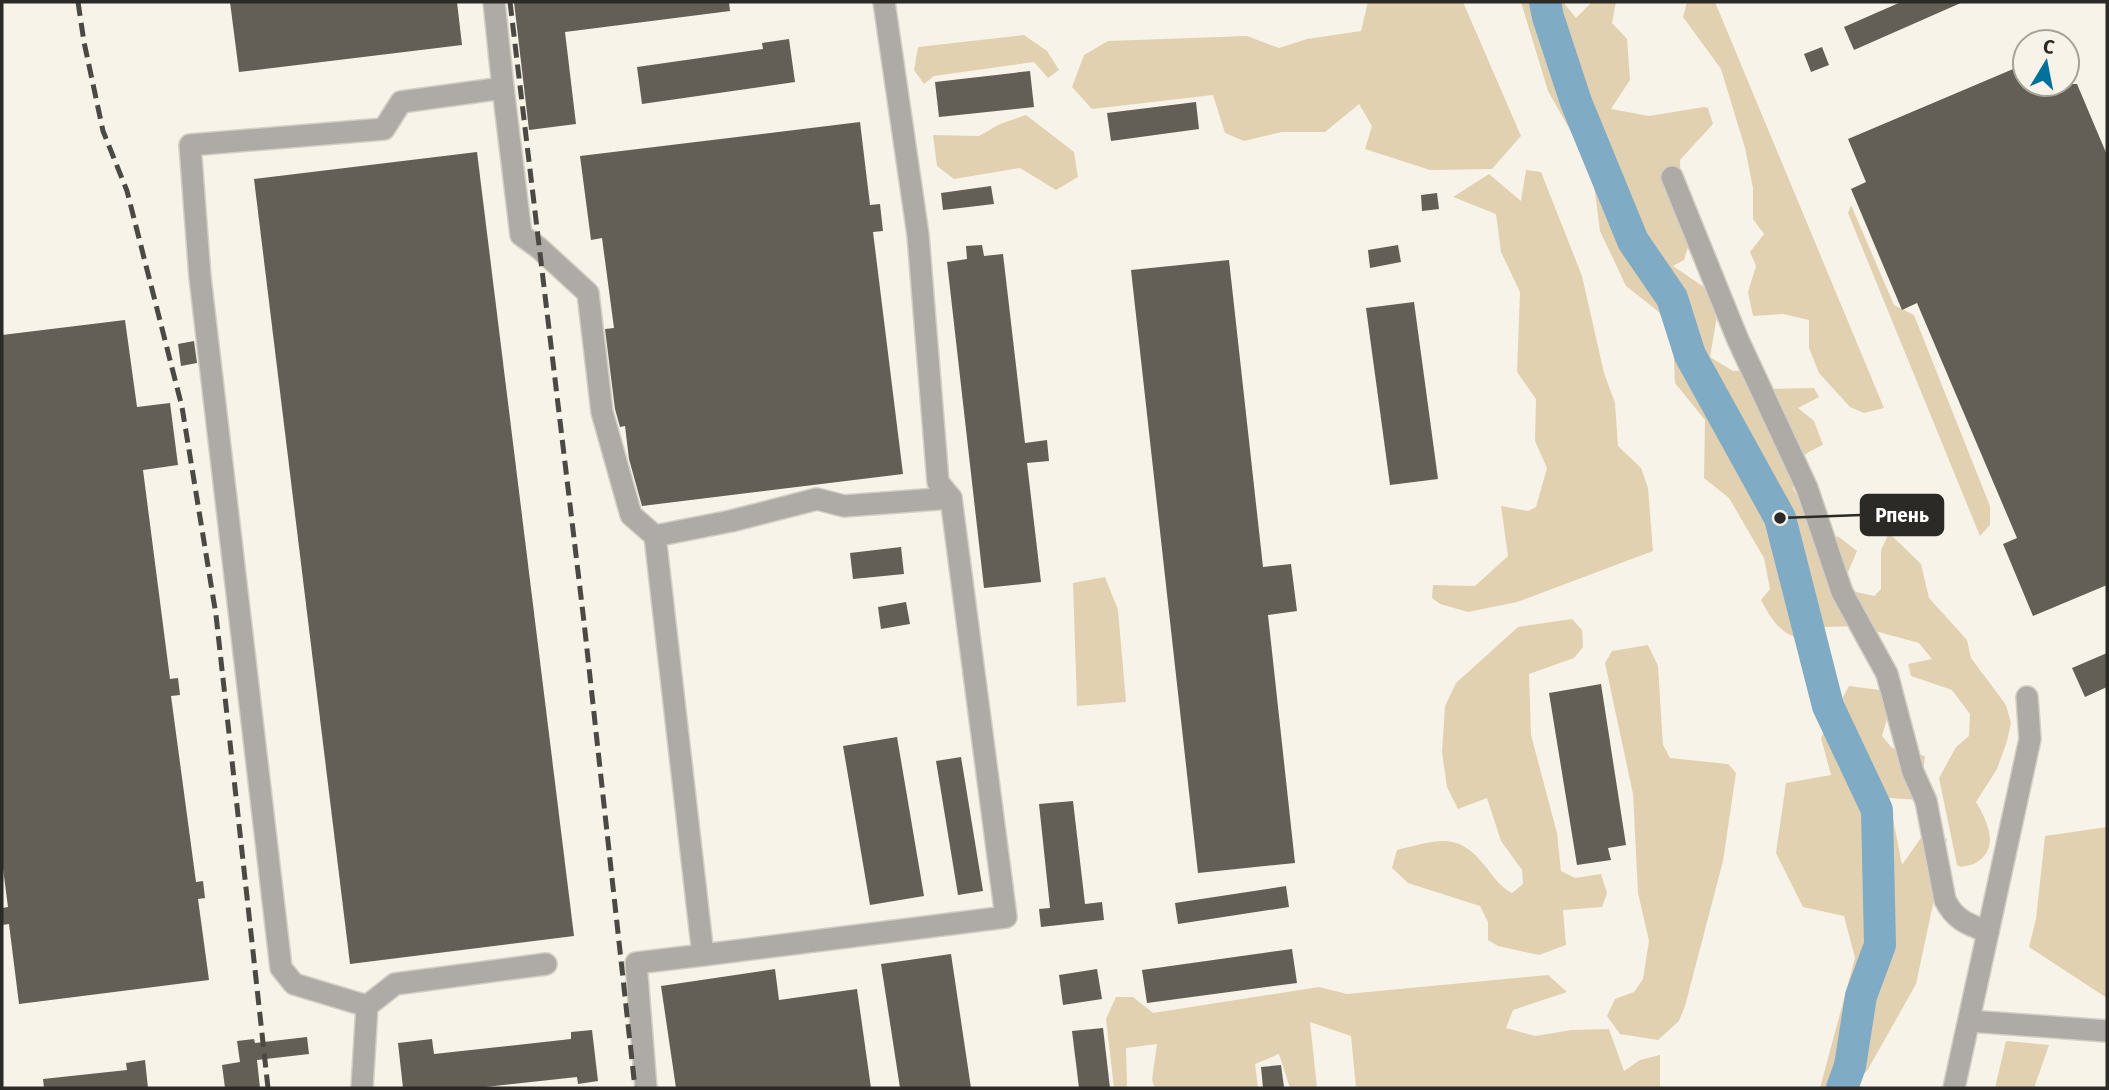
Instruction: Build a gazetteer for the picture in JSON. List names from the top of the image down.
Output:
{
  "places": ["Рпень"],
  "north": "top"
}
